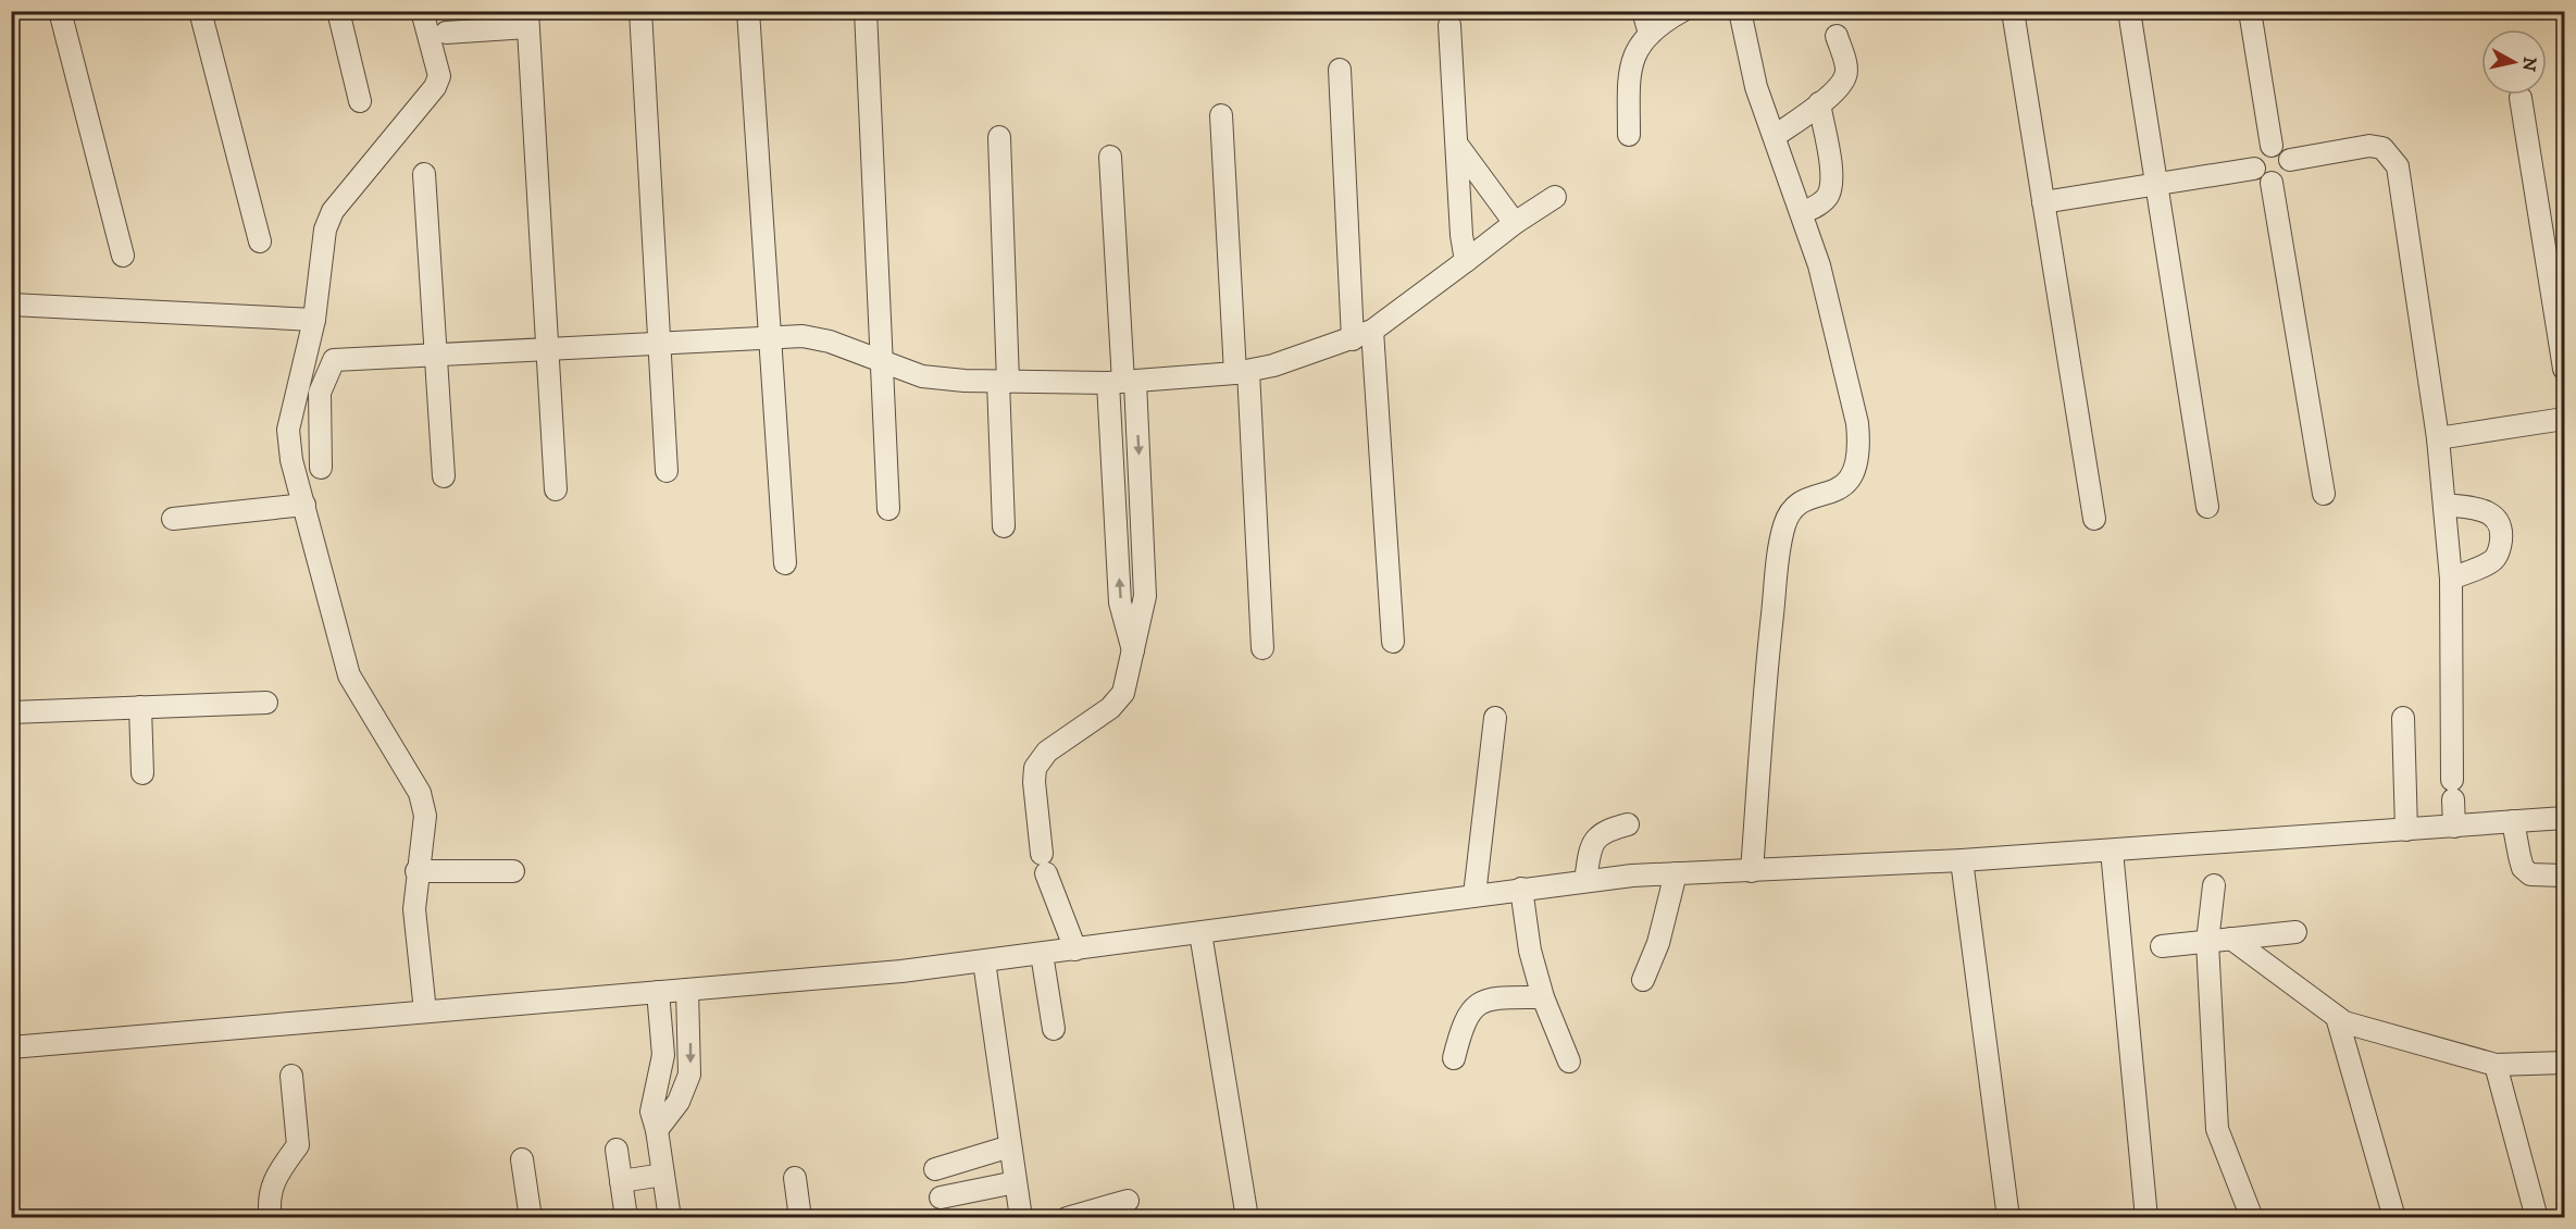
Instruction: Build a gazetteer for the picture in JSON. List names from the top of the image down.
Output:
{
  "north": "right"
}
